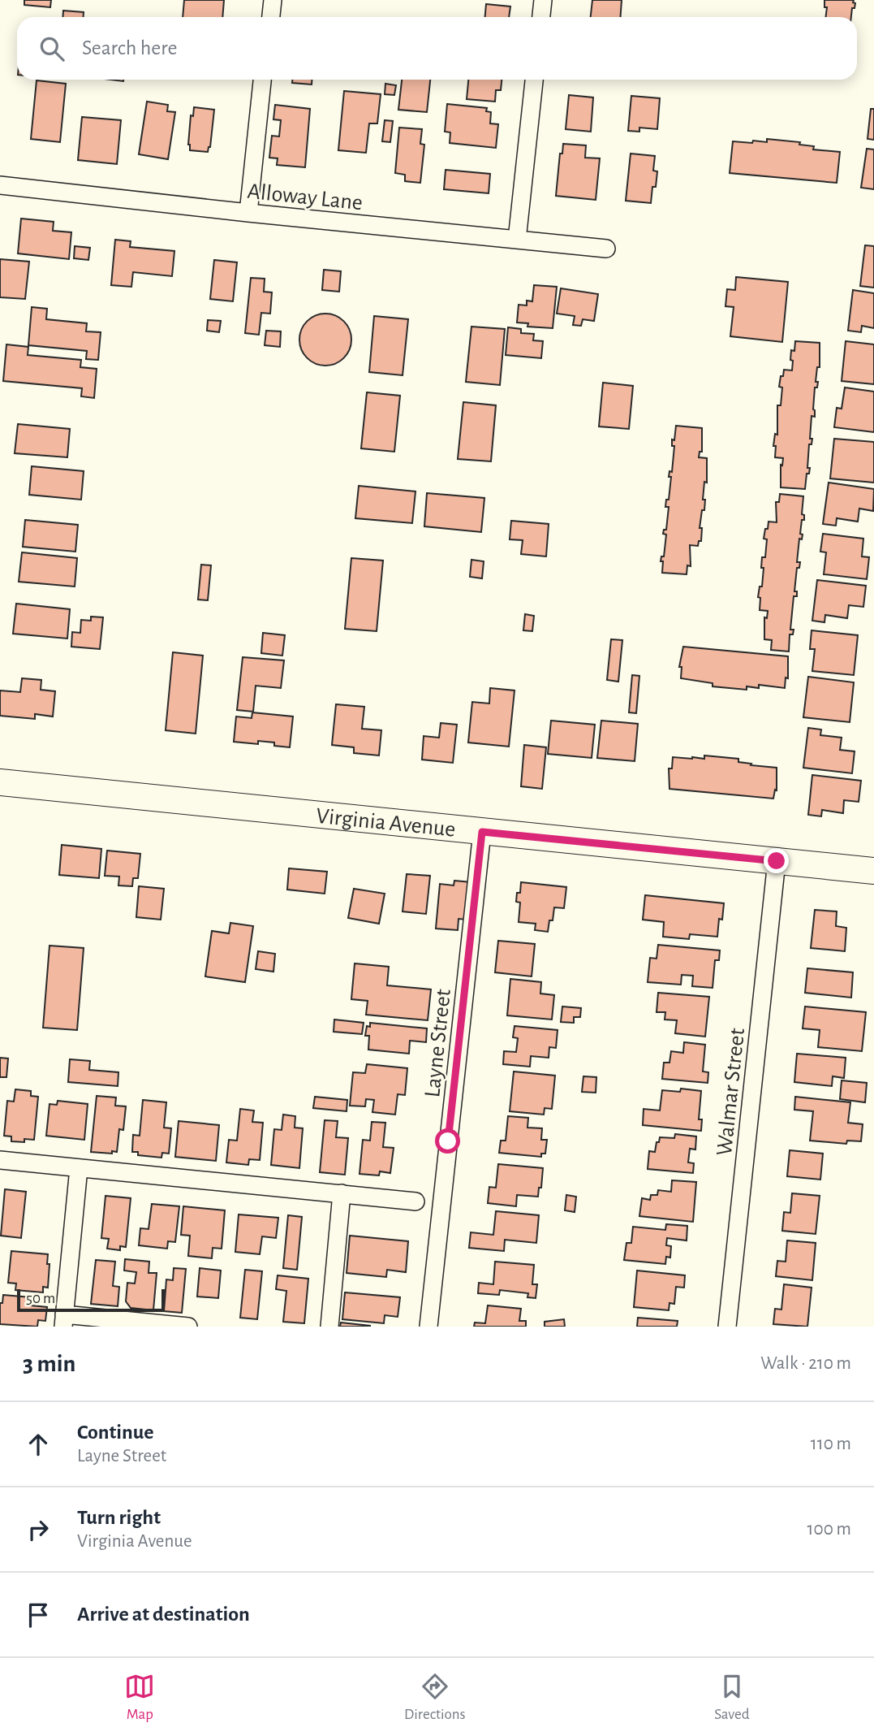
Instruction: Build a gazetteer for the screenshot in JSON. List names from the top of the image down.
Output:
{
  "streets": {
    "street": [
      "Alloway Lane",
      "Virginia Avenue",
      "Layne Street",
      "Walmar Street"
    ]
  },
  "crossings": [
    ["Virginia Avenue", "Layne Street"],
    ["Virginia Avenue", "Walmar Street"]
  ],
  "scale_bar": "50 m",
  "page": {
    "search": "Search here",
    "scale": "50 m",
    "heading": ["3 min", "Walk · 210 m"],
    "list": [
      ["Continue", "Layne Street", "110 m"],
      ["Turn right", "Virginia Avenue", "100 m"],
      "Arrive at destination"
    ],
    "nav": ["Map", "Directions", "Saved"]
  }
}
